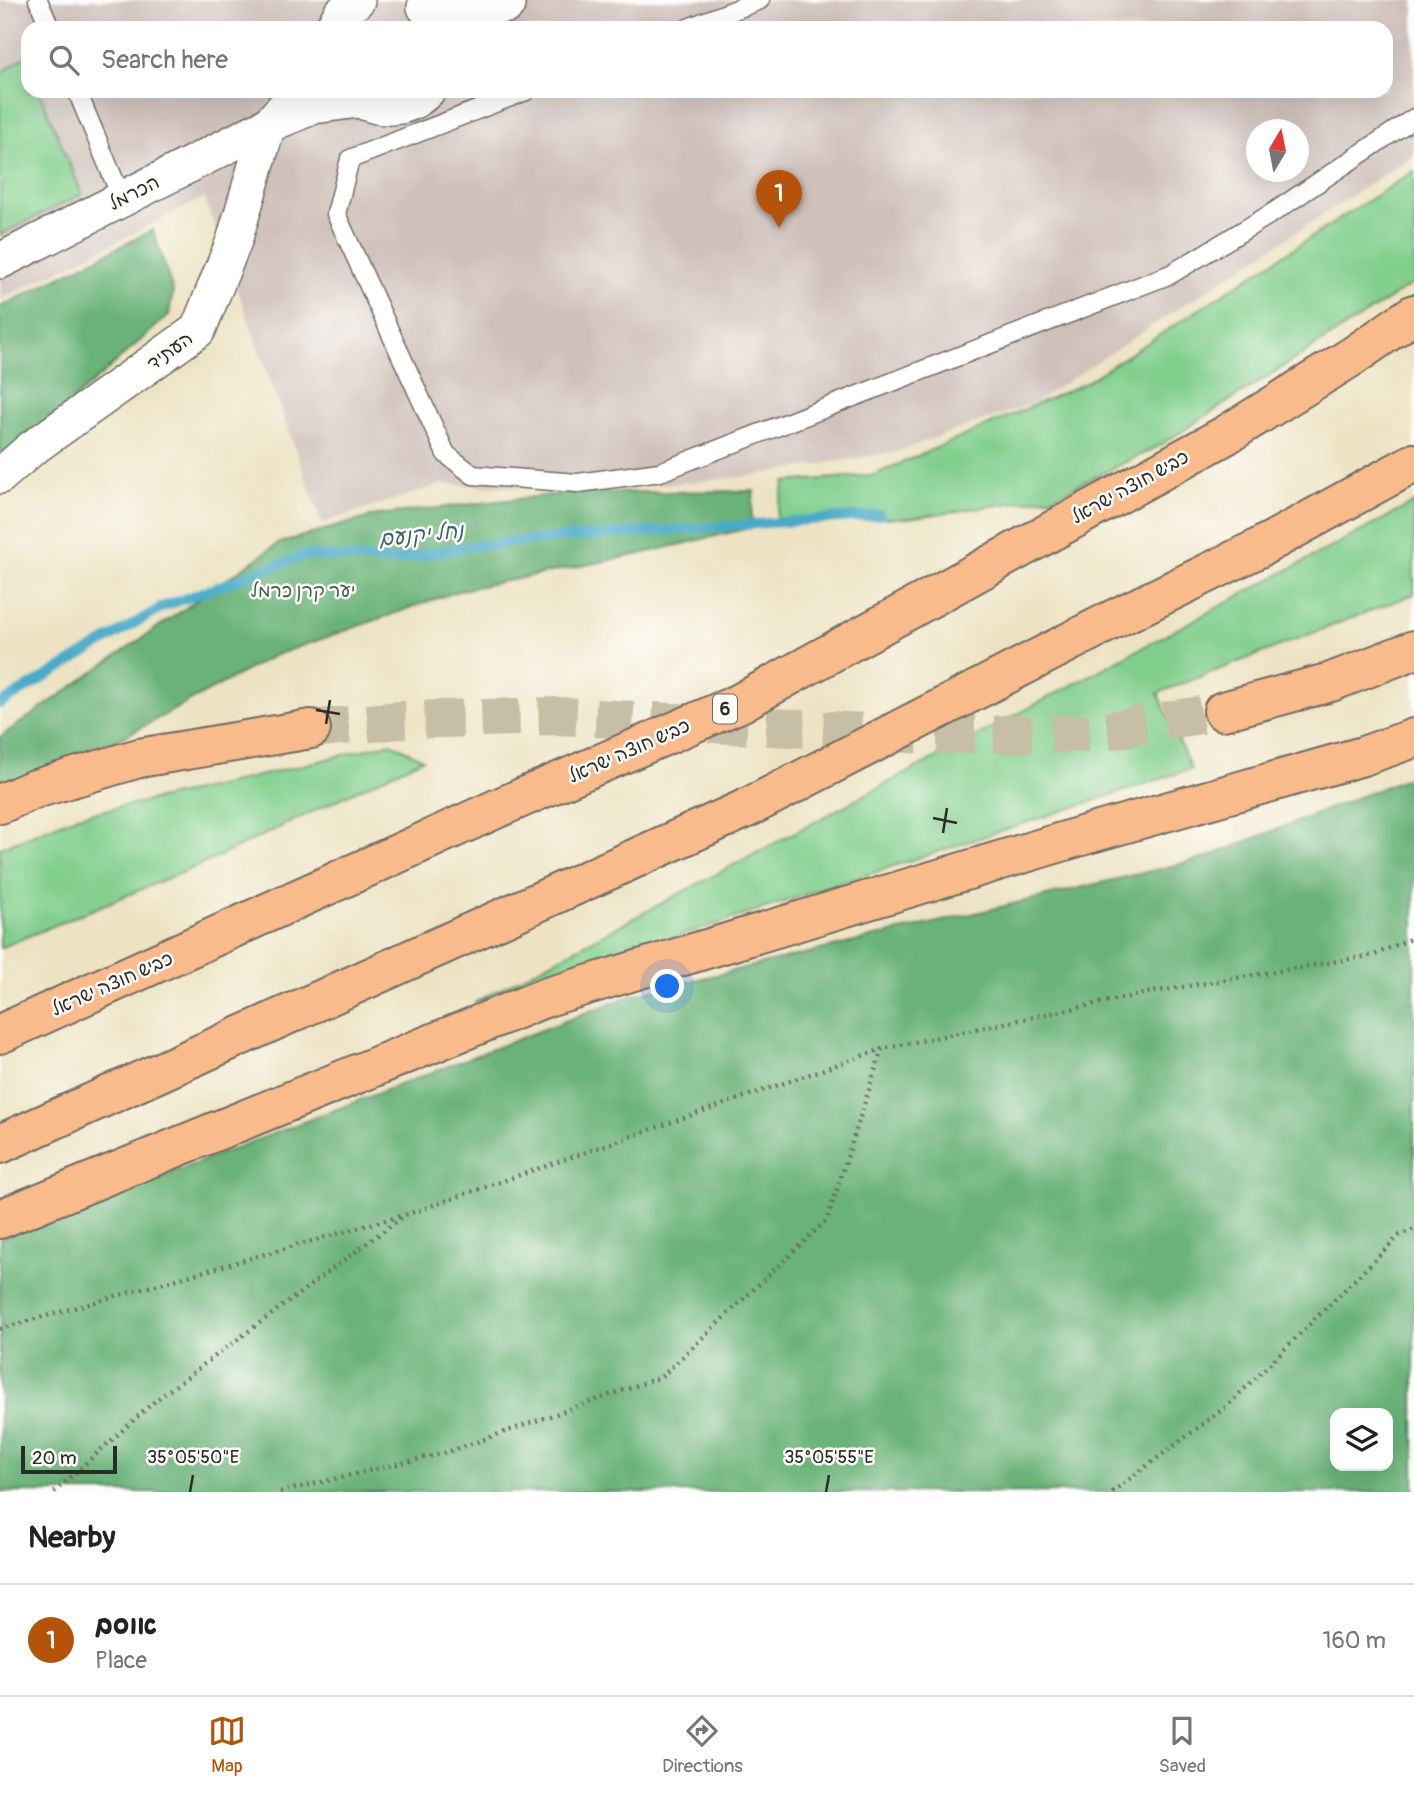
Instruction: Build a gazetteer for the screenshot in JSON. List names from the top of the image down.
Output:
{
  "streets": {
    "highway": ["כביש חוצה ישראל", "6"],
    "street": ["הכרמל", "העתיד"]
  },
  "crossings": [
    ["הכרמל", "העתיד"]
  ],
  "water": ["נחל יקנעם"],
  "parks": ["יער קרן כרמל"],
  "scale_bar": "20 m",
  "north": "top",
  "page": {
    "search": "Search here",
    "pins": "1",
    "scale": "20 m",
    "heading": "Nearby",
    "list": [
      {
        "mark": "1",
        "name": "אוסם",
        "note": "Place",
        "value": "160 m"
      }
    ],
    "nav": ["Map", "Directions", "Saved"]
  },
  "coordinates": ["35°05'50\"E", "35°05'55\"E"]
}
